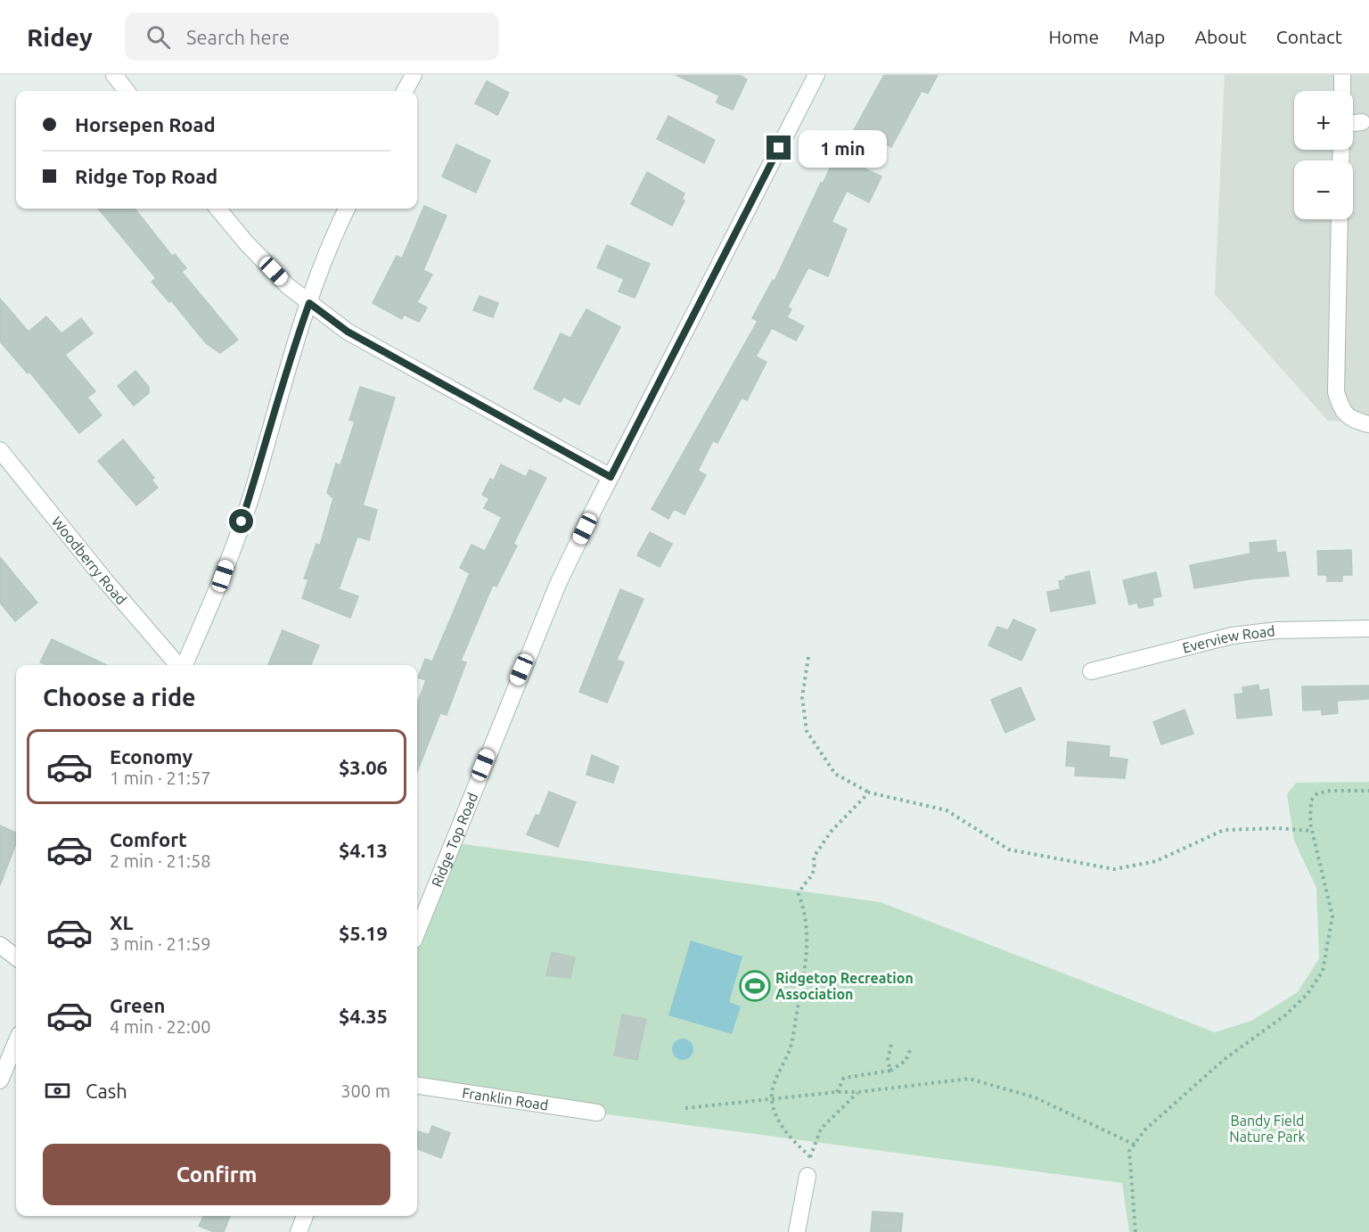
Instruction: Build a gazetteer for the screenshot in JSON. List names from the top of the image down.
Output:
{
  "streets": {
    "street": [
      "Woodberry Road",
      "Everview Road",
      "Ridge Top Road",
      "Franklin Road"
    ]
  },
  "parks": ["Bandy Field Nature Park"],
  "places": {
    "sports": ["Ridgetop Recreation Association"]
  },
  "page": {
    "header": "Ridey",
    "search": "Search here",
    "nav": [
      "Home",
      "Map",
      "About",
      "Contact"
    ],
    "map_buttons": ["+", "−"],
    "banner": ["Horsepen Road", "Ridge Top Road"],
    "bubble": "1 min",
    "heading": "Choose a ride",
    "list": [
      {
        "name": "Economy",
        "note": "1 min · 21:57",
        "value": "$3.06"
      },
      {
        "name": "Comfort",
        "note": "2 min · 21:58",
        "value": "$4.13"
      },
      {
        "name": "XL",
        "note": "3 min · 21:59",
        "value": "$5.19"
      },
      {
        "name": "Green",
        "note": "4 min · 22:00",
        "value": "$4.35"
      }
    ],
    "pay": ["Cash", "300 m"],
    "buttons": "Confirm"
  }
}
